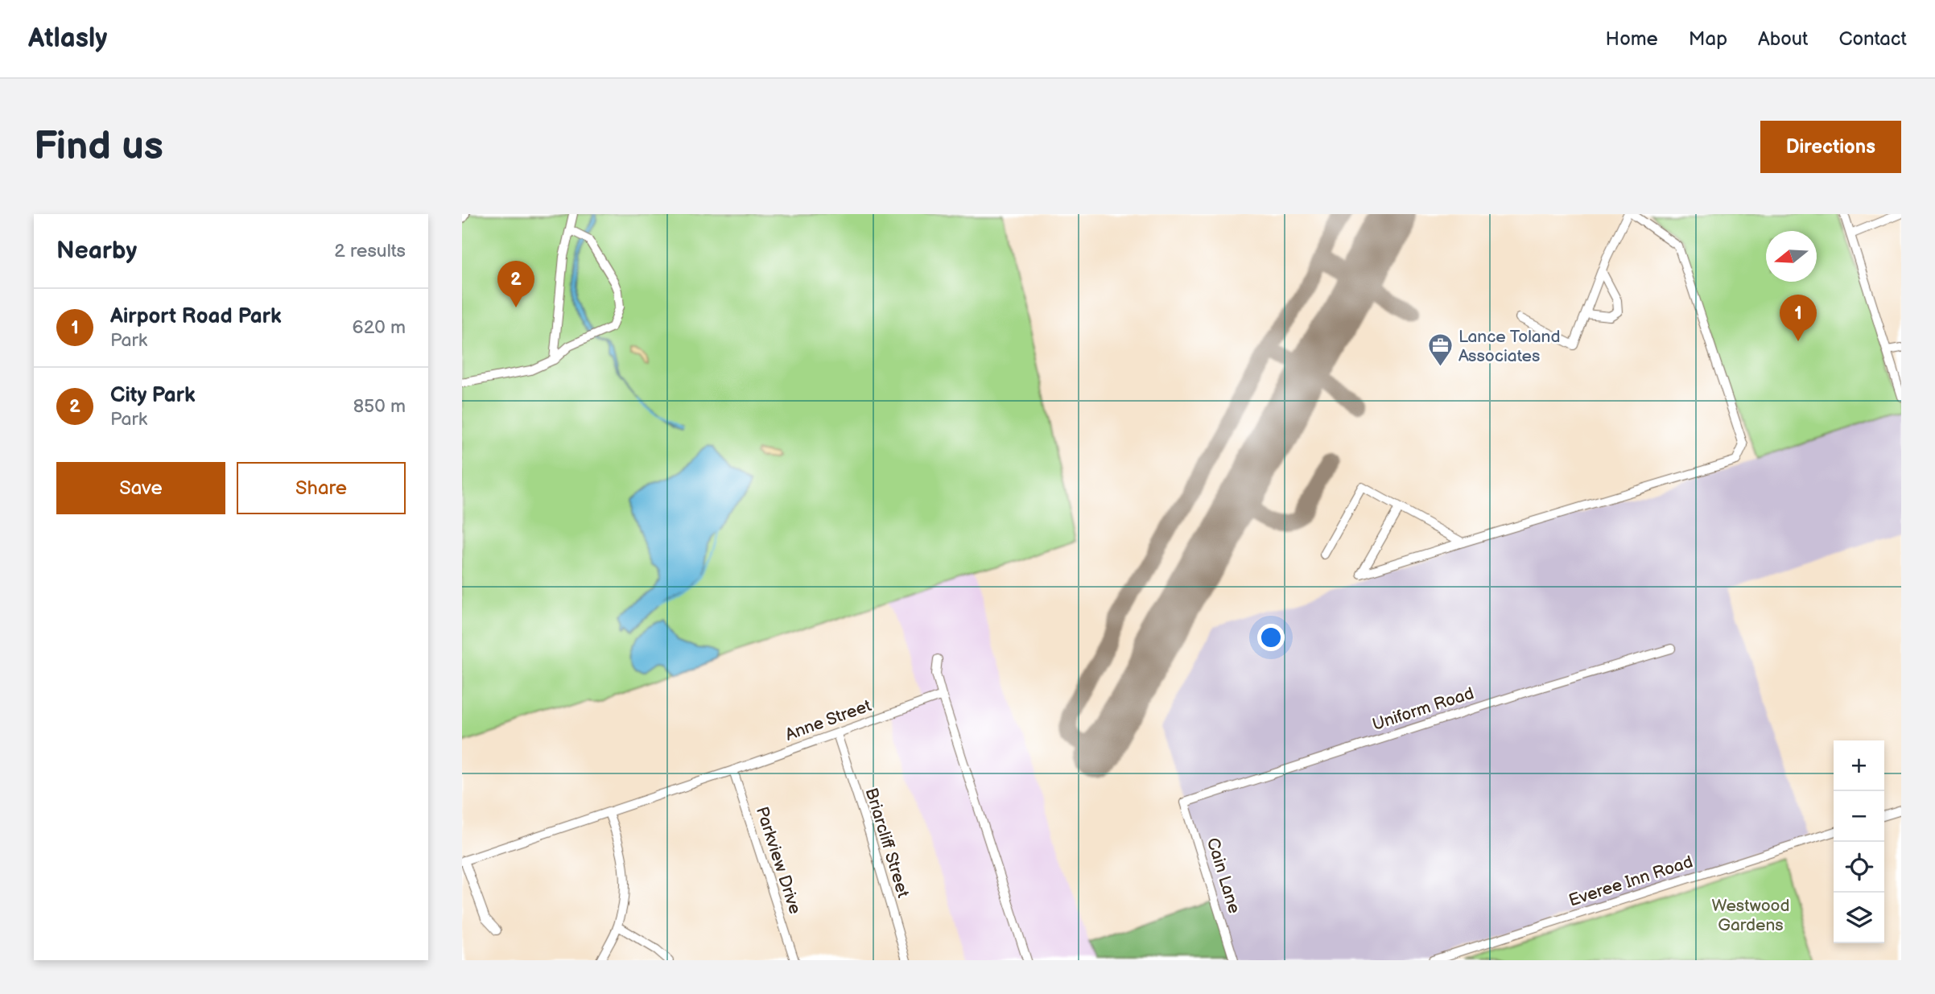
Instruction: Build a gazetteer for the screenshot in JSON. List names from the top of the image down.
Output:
{
  "streets": {
    "street": [
      "Uniform Road",
      "Anne Street",
      "Briarcliff Street",
      "Parkview Drive",
      "Cain Lane",
      "Everee Inn Road"
    ]
  },
  "crossings": [
    ["Uniform Road", "Cain Lane"],
    ["Anne Street", "Briarcliff Street"],
    ["Anne Street", "Parkview Drive"]
  ],
  "parks": ["Westwood Gardens"],
  "places": {
    "office": ["Lance Toland Associates"]
  },
  "north": "left",
  "page": {
    "header": "Atlasly",
    "nav": [
      "Home",
      "Map",
      "About",
      "Contact"
    ],
    "buttons": [
      "Directions",
      ["Save", "Share"]
    ],
    "title": "Find us",
    "heading": ["Nearby", "2 results"],
    "pins": ["2", "1"],
    "list": [
      {
        "mark": "1",
        "name": "Airport Road Park",
        "note": "Park",
        "value": "620 m"
      },
      {
        "mark": "2",
        "name": "City Park",
        "note": "Park",
        "value": "850 m"
      }
    ],
    "map_buttons": ["+", "−"]
  }
}
